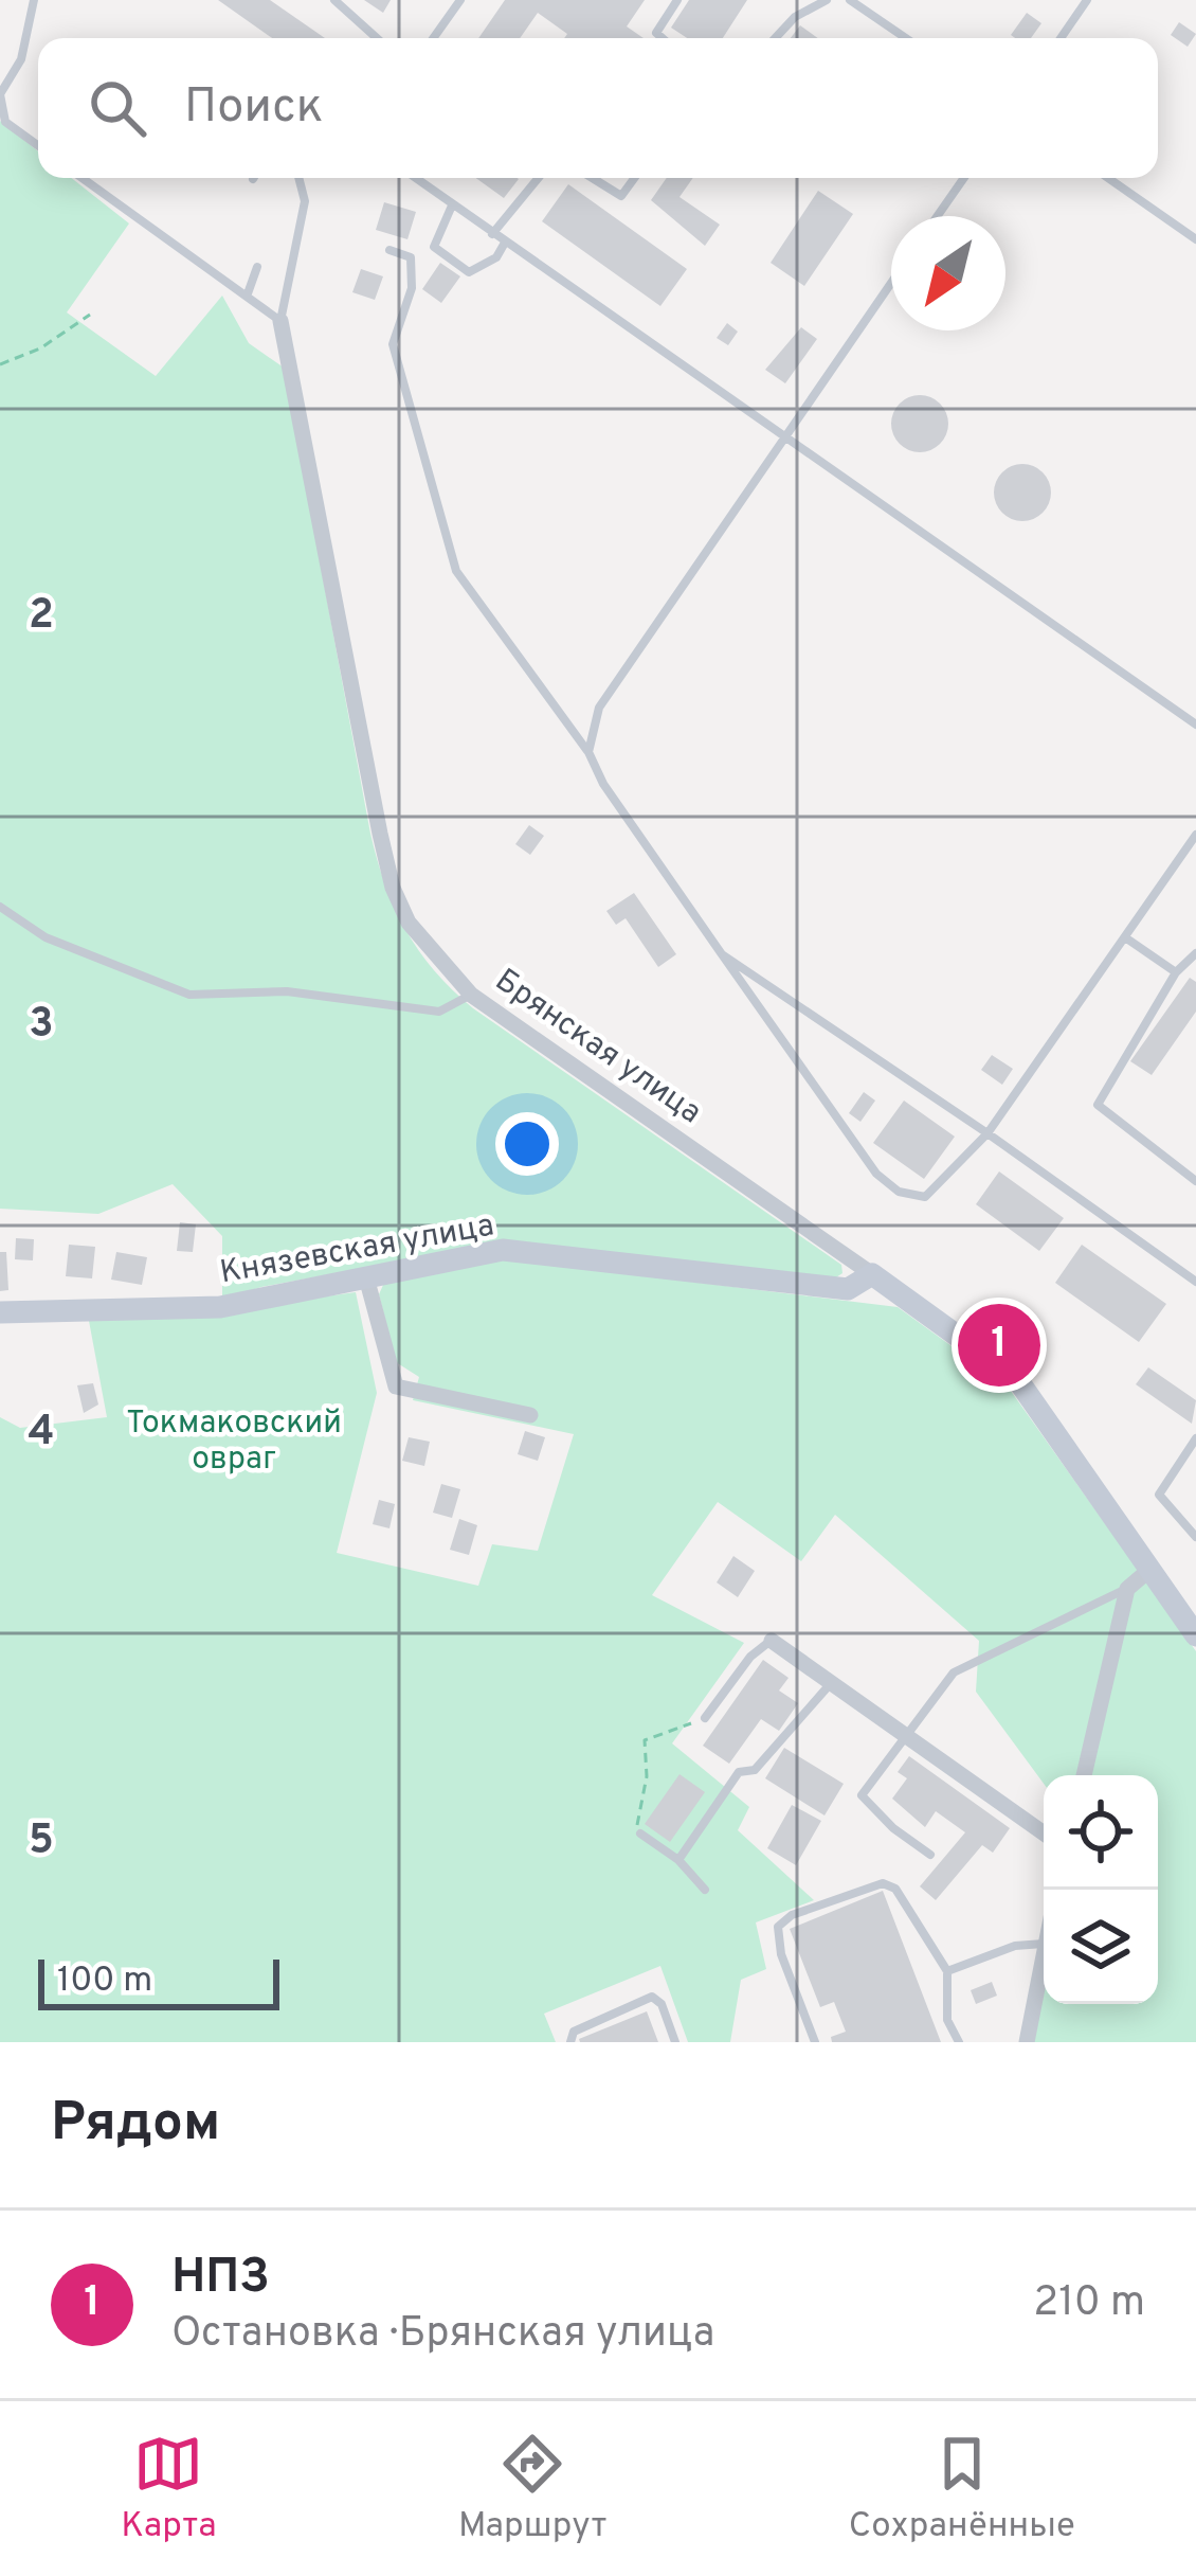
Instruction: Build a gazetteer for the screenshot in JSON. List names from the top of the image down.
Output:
{
  "streets": {
    "street": ["Брянская улица", "Князевская улица"]
  },
  "crossings": [
    ["Брянская улица", "Князевская улица"]
  ],
  "parks": ["Токмаковский овраг"],
  "scale_bar": "100 m",
  "north": "bottom left",
  "page": {
    "search": "Поиск",
    "pins": "1",
    "scale": "100 m",
    "heading": "Рядом",
    "list": [
      {
        "mark": "1",
        "name": "НПЗ",
        "note": "Остановка · Брянская улица",
        "value": "210 m"
      }
    ],
    "nav": ["Карта", "Маршрут", "Сохранённые"]
  },
  "grid": {
    "rows": [
      "2",
      "3",
      "4",
      "5"
    ]
  }
}
